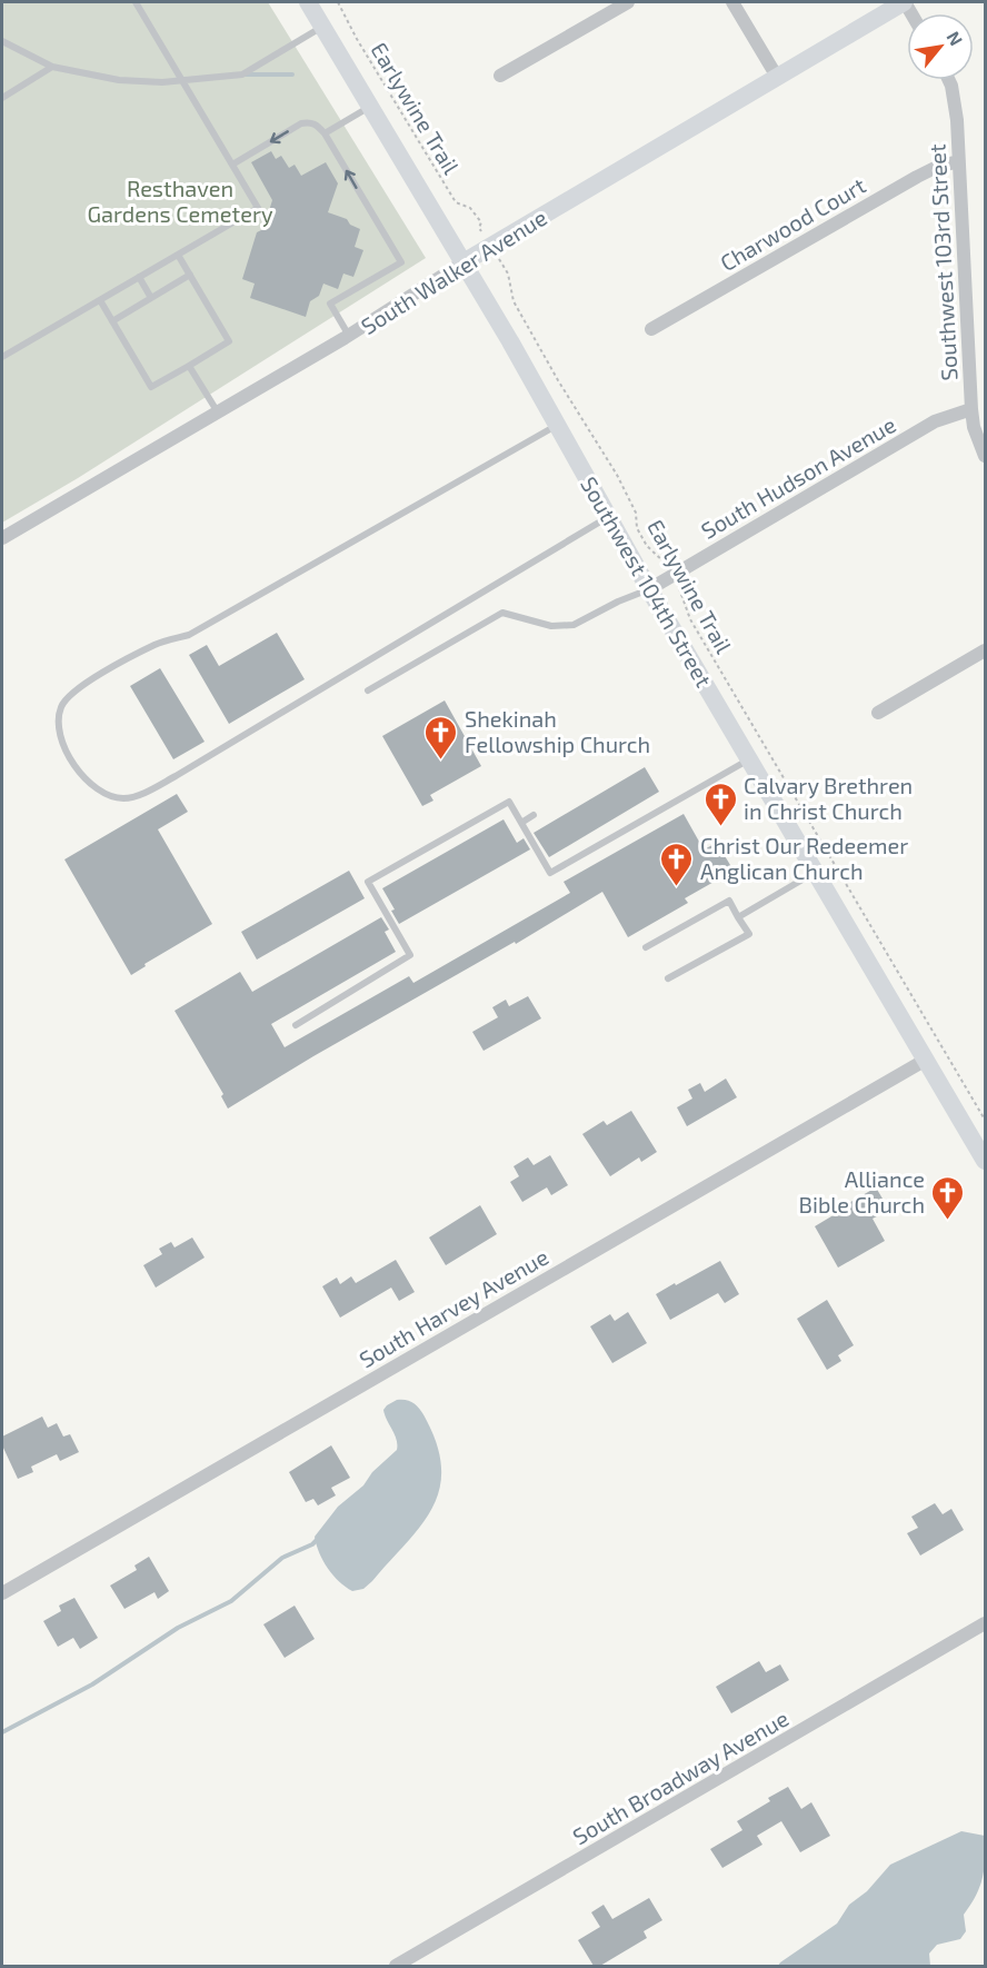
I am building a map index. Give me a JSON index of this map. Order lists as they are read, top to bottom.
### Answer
{
  "streets": {
    "main road": ["South Walker Avenue", "Southwest 104th Street"],
    "street": [
      "Charwood Court",
      "Southwest 103rd Street",
      "South Hudson Avenue",
      "South Harvey Avenue",
      "South Broadway Avenue"
    ],
    "path": ["Earlywine Trail"]
  },
  "crossings": [
    ["Earlywine Trail", "South Walker Avenue"],
    ["Earlywine Trail", "South Hudson Avenue"],
    ["Charwood Court", "Southwest 103rd Street"],
    ["Southwest 103rd Street", "South Hudson Avenue"],
    ["South Walker Avenue", "Southwest 104th Street"],
    ["South Hudson Avenue", "Southwest 104th Street"],
    ["Southwest 104th Street", "South Harvey Avenue"]
  ],
  "parks": ["Resthaven Gardens Cemetery"],
  "places": {
    "church": [
      "Shekinah Fellowship Church",
      "Calvary Brethren in Christ Church",
      "Christ Our Redeemer Anglican Church",
      "Alliance Bible Church"
    ]
  },
  "north": "top right"
}
